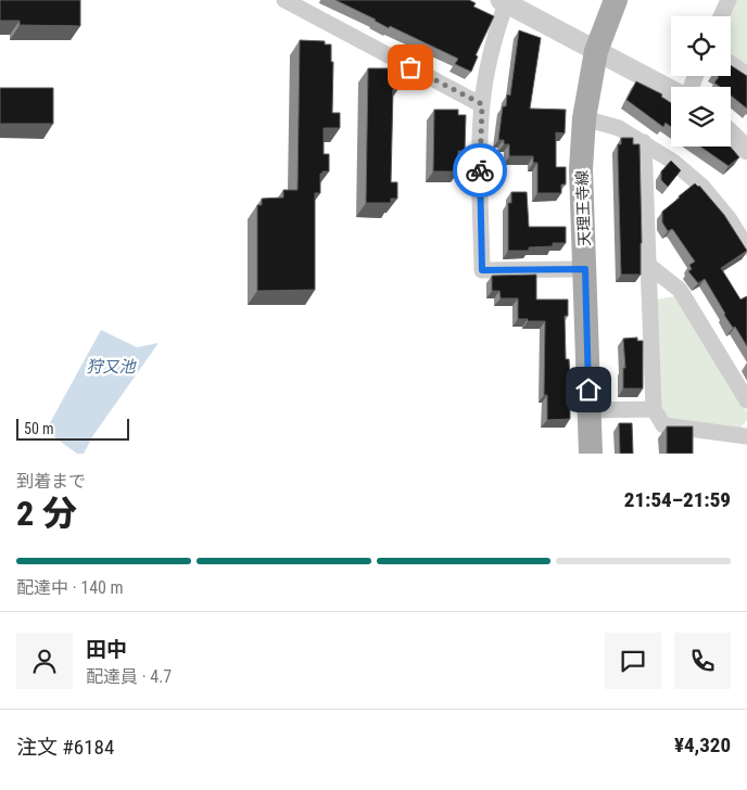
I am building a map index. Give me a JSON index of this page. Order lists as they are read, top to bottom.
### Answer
{
  "streets": {
    "main road": ["天理王寺線"]
  },
  "water": ["狩又池"],
  "scale_bar": "50 m",
  "page": {
    "scale": "50 m",
    "heading": ["2 分", "到着まで", "21:54–21:59"],
    "panel": [
      "田中",
      "配達員 · 4.7",
      "注文 #6184",
      "¥4,320"
    ],
    "bar": "配達中 · 140 m"
  }
}
